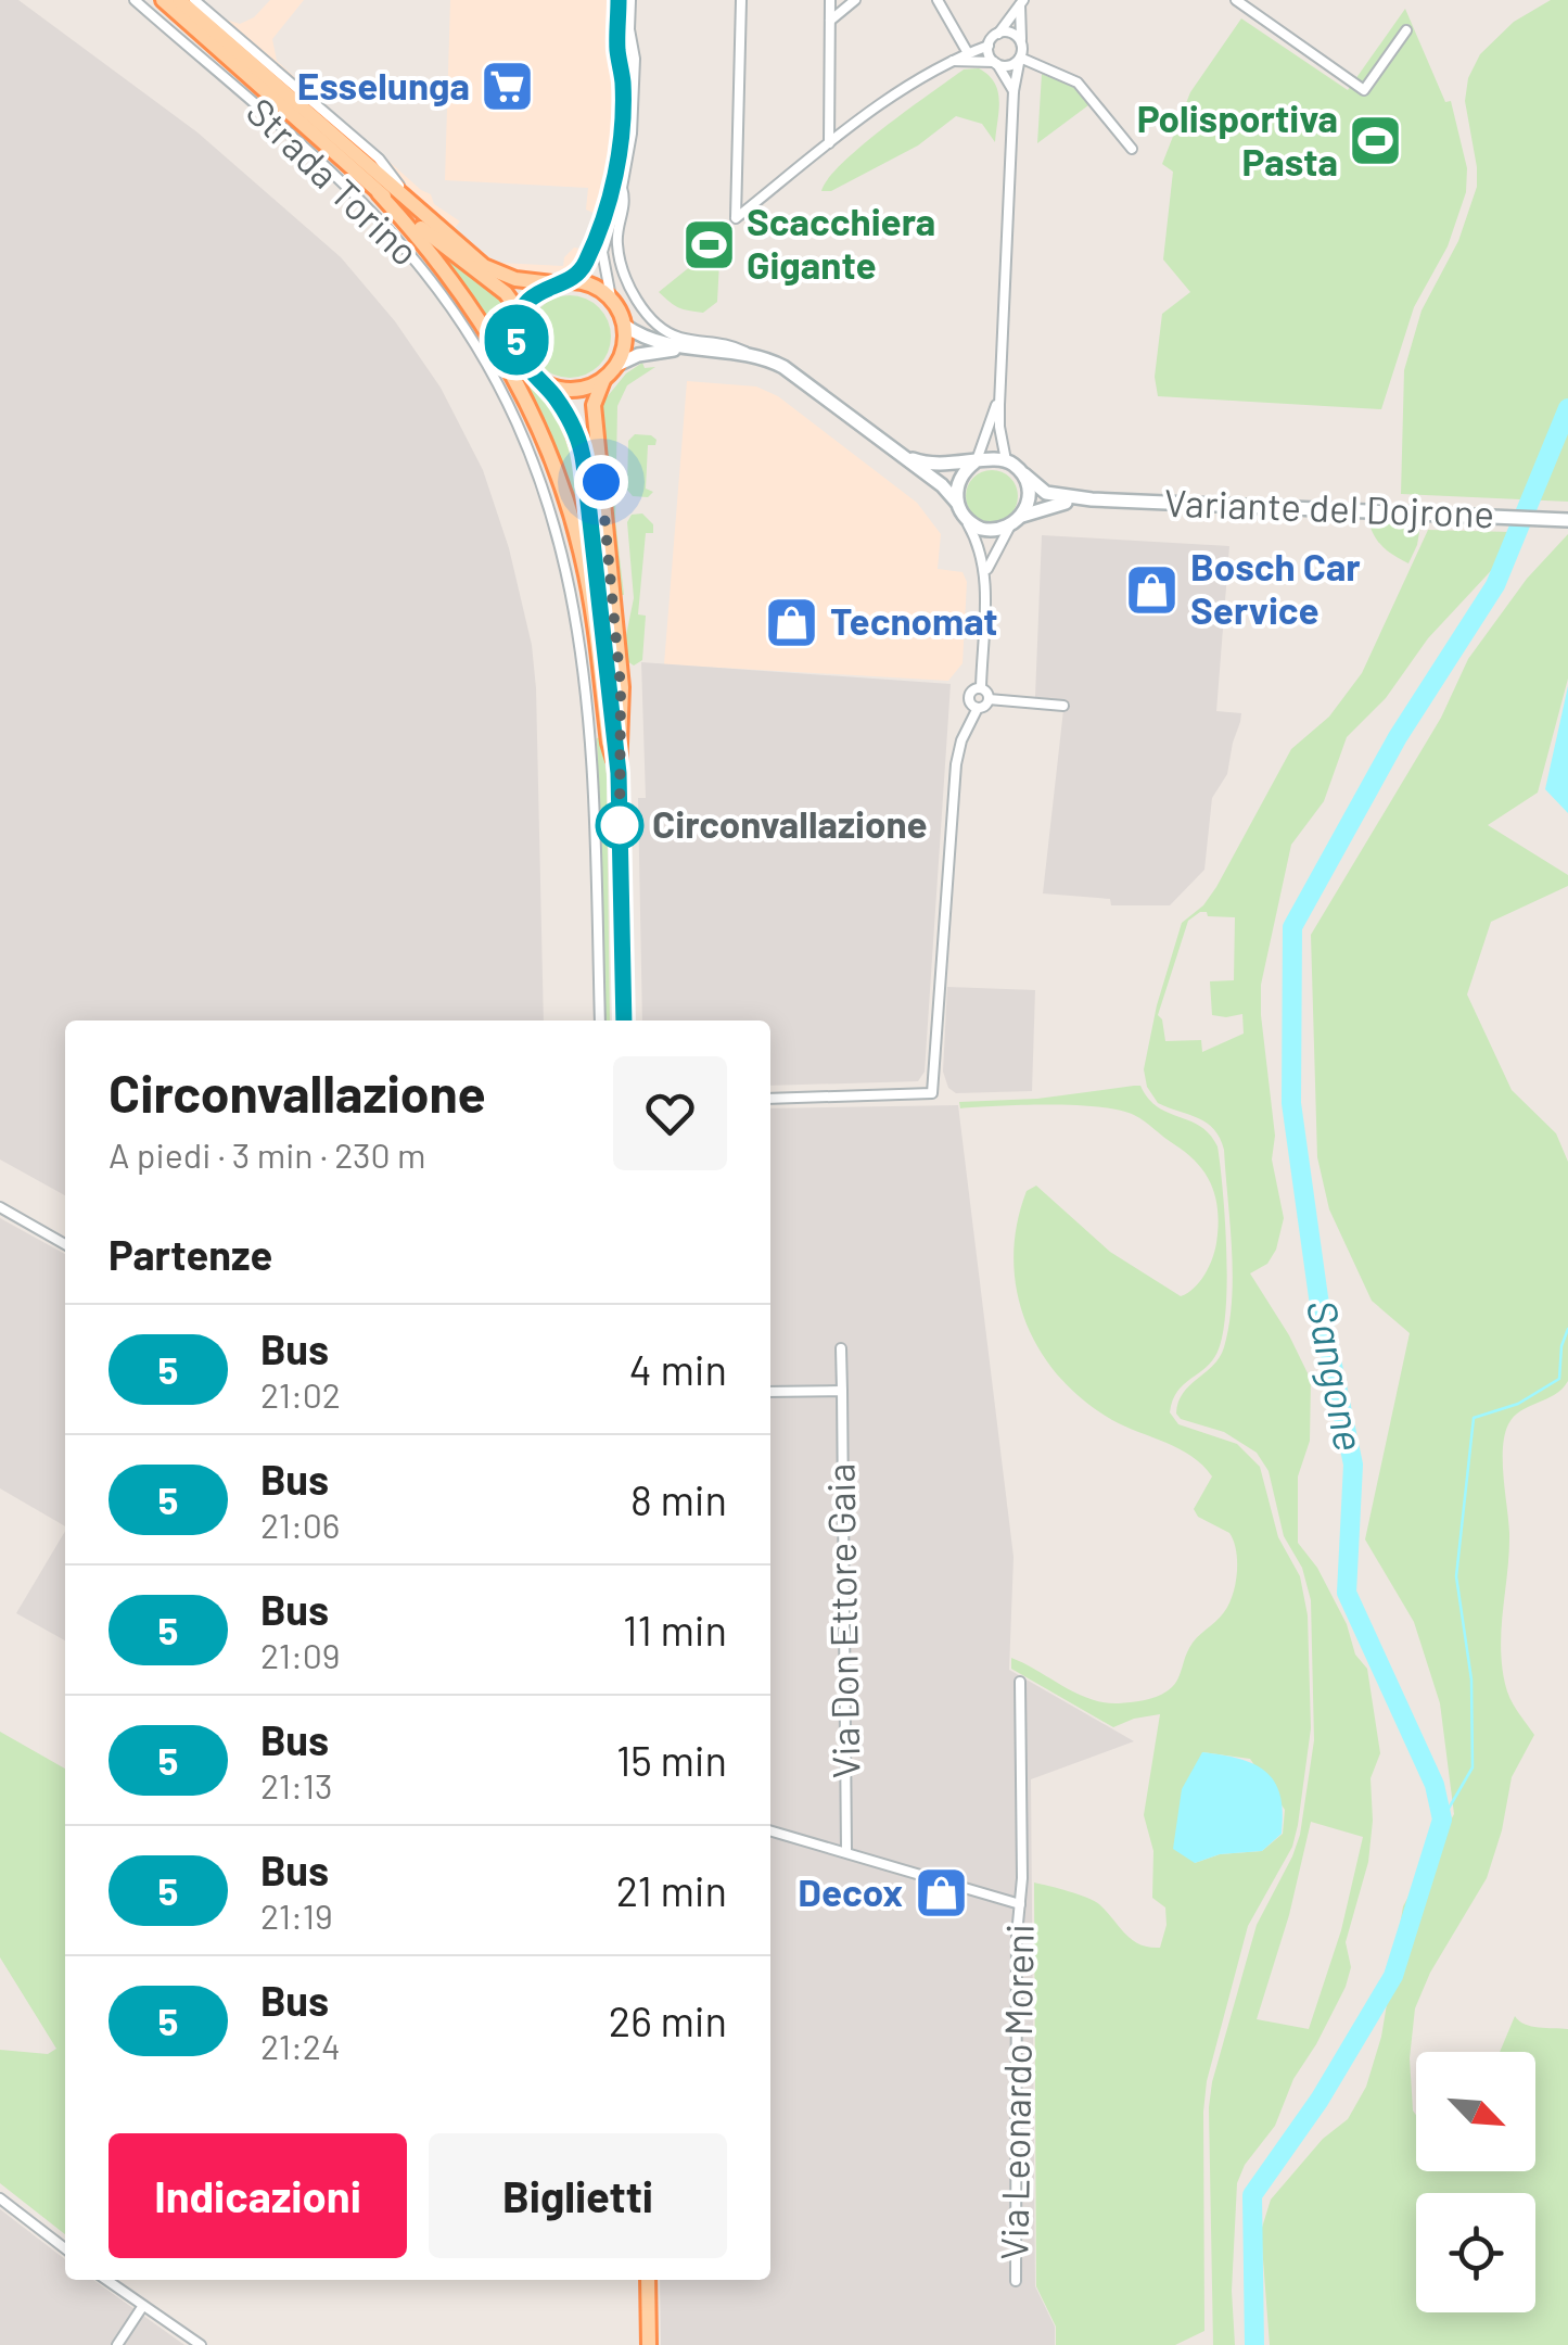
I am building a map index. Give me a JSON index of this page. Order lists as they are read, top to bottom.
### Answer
{
  "streets": {
    "street": [
      "Strada Torino",
      "Variante del Dojrone",
      "Via Don Ettore Gaia",
      "Via Leonardo Moreni"
    ]
  },
  "crossings": [
    ["Via Don Ettore Gaia", "Via Leonardo Moreni"]
  ],
  "water": ["Sangone"],
  "places": {
    "supermarket": ["Esselunga"],
    "sports": ["Polisportiva Pasta", "Scacchiera Gigante"],
    "shop": ["Bosch Car Service", "Tecnomat", "Decox"],
    "other": ["Circonvallazione"]
  },
  "lines": ["bus line 5"],
  "north": "bottom right",
  "page": {
    "on_map": "5",
    "heading": [
      ["Circonvallazione", "A piedi · 3 min · 230 m"],
      "Partenze"
    ],
    "list": [
      {
        "mark": "5",
        "name": "Bus",
        "note": "21:02",
        "value": "4 min"
      },
      {
        "mark": "5",
        "name": "Bus",
        "note": "21:06",
        "value": "8 min"
      },
      {
        "mark": "5",
        "name": "Bus",
        "note": "21:09",
        "value": "11 min"
      },
      {
        "mark": "5",
        "name": "Bus",
        "note": "21:13",
        "value": "15 min"
      },
      {
        "mark": "5",
        "name": "Bus",
        "note": "21:19",
        "value": "21 min"
      },
      {
        "mark": "5",
        "name": "Bus",
        "note": "21:24",
        "value": "26 min"
      }
    ],
    "buttons": ["Indicazioni", "Biglietti"]
  }
}
